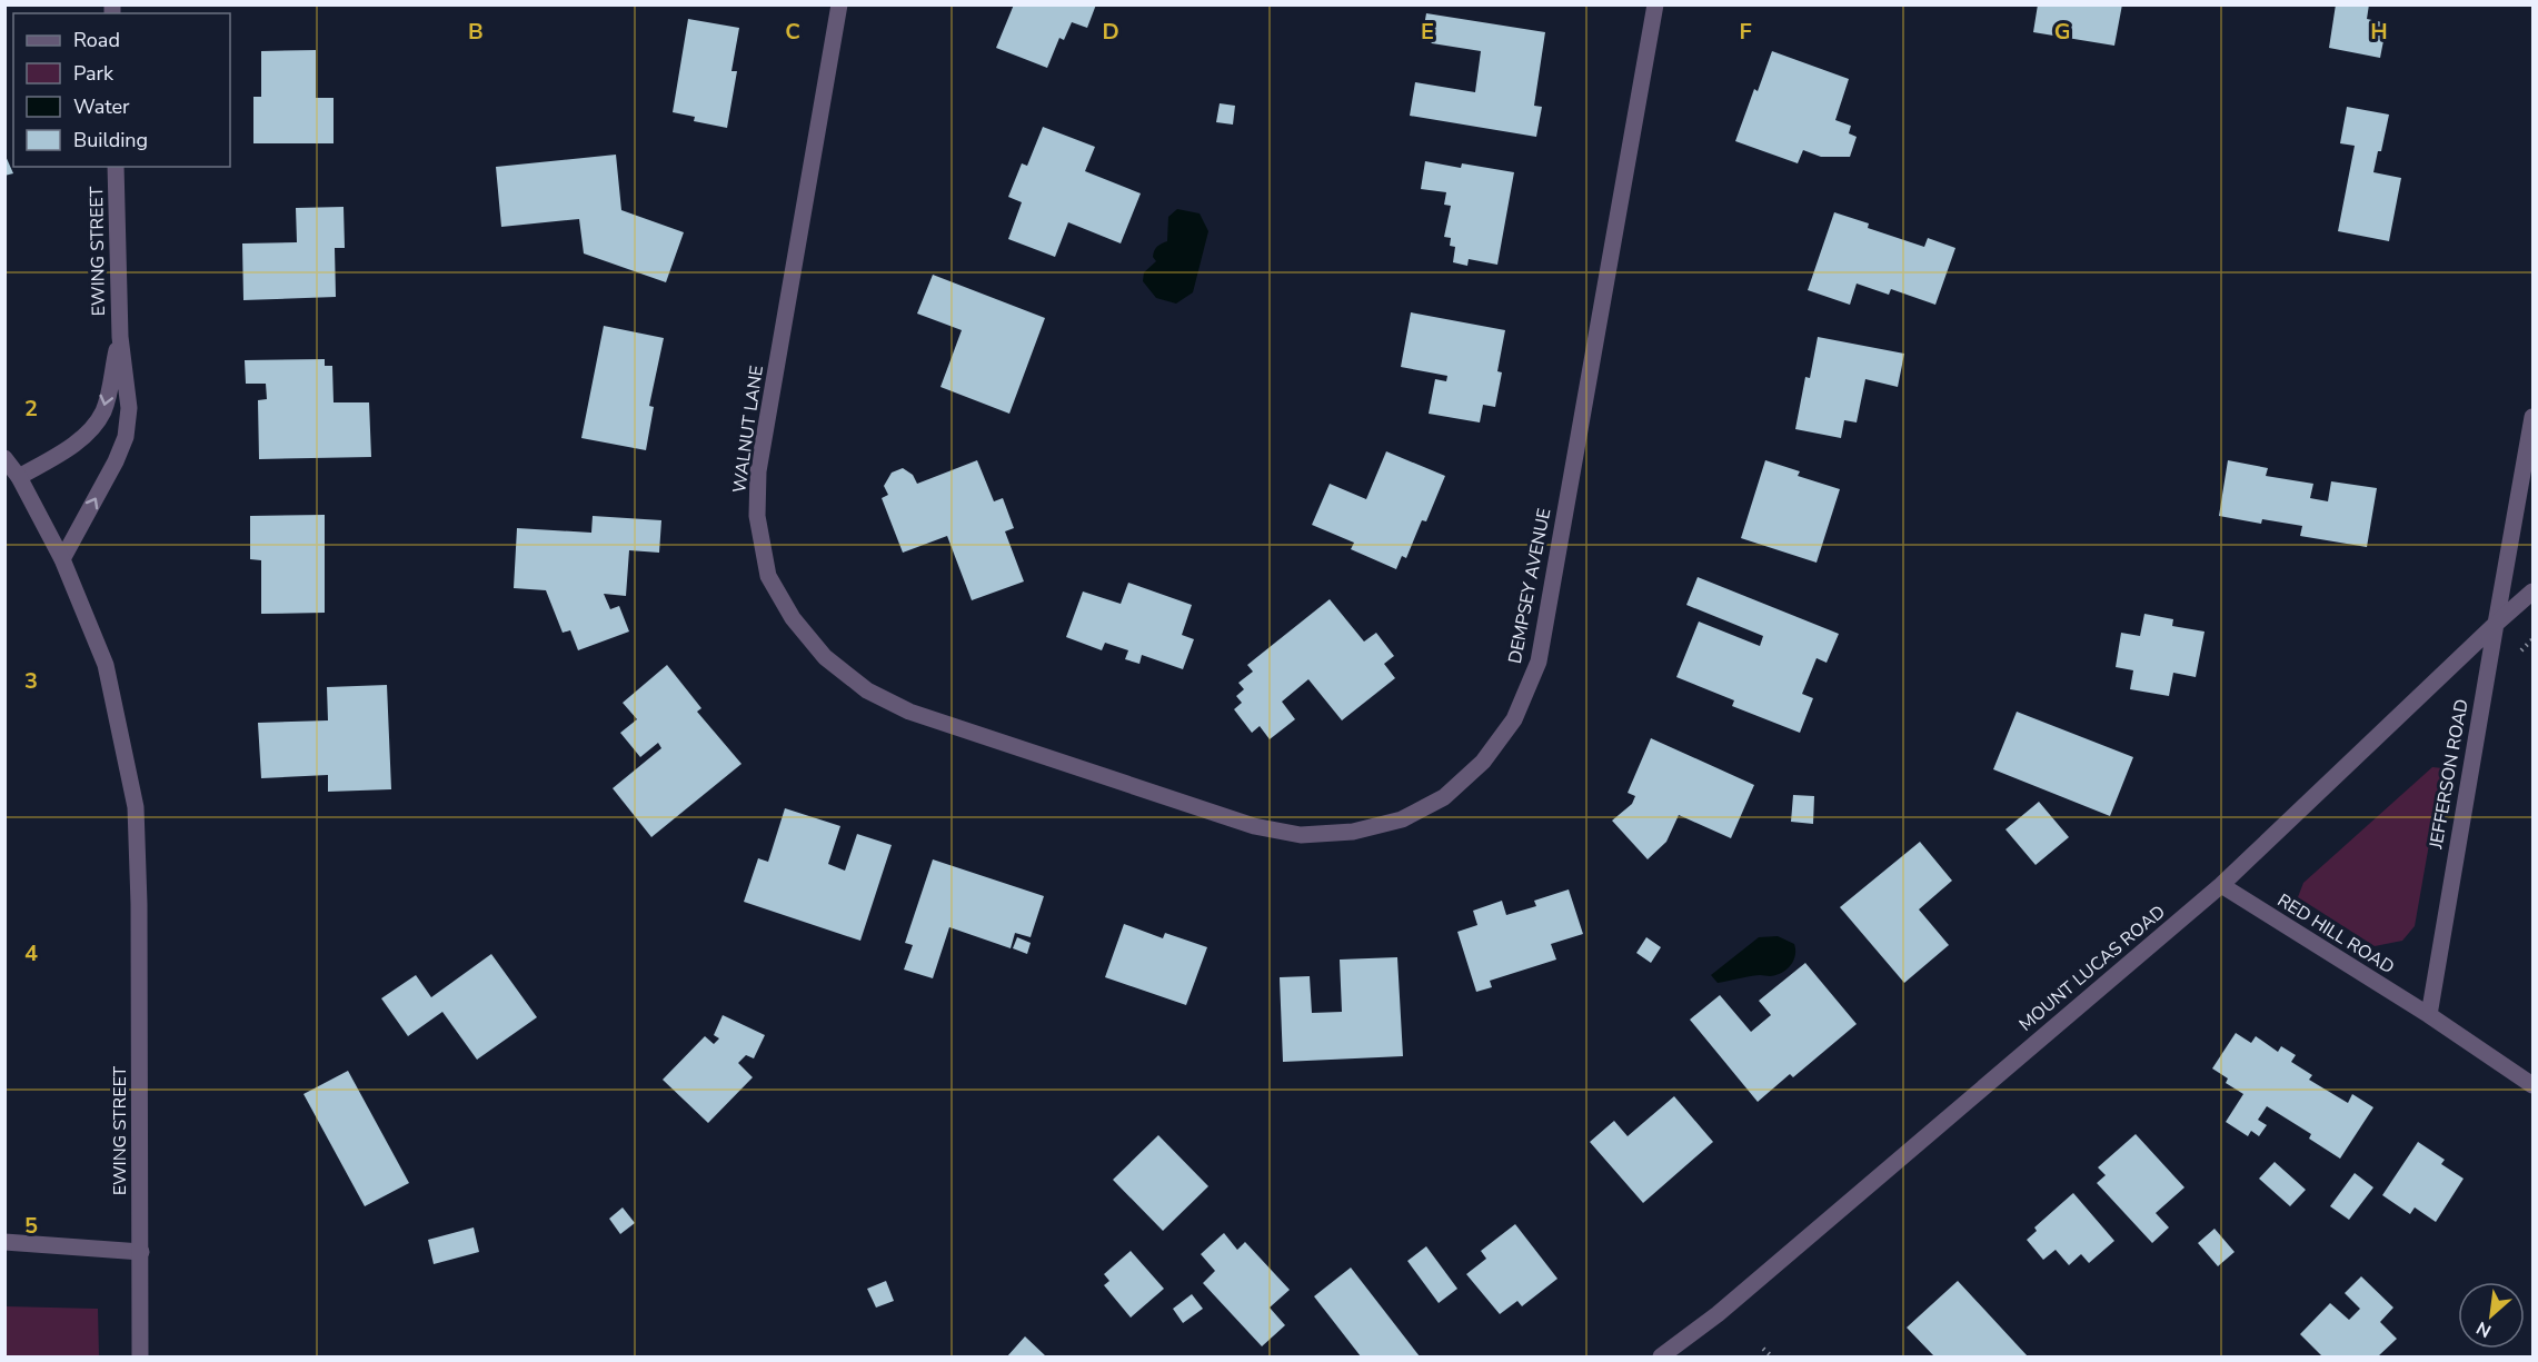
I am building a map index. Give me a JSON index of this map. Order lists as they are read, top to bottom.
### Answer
{
  "streets": {
    "street": [
      "EWING STREET",
      "WALNUT LANE",
      "DEMPSEY AVENUE",
      "JEFFERSON ROAD",
      "RED HILL ROAD",
      "MOUNT LUCAS ROAD"
    ]
  },
  "crossings": [
    ["WALNUT LANE", "DEMPSEY AVENUE"],
    ["JEFFERSON ROAD", "RED HILL ROAD"],
    ["JEFFERSON ROAD", "MOUNT LUCAS ROAD"],
    ["RED HILL ROAD", "MOUNT LUCAS ROAD"]
  ],
  "legend": [
    "Road",
    "Park",
    "Water",
    "Building"
  ],
  "north": "bottom left",
  "grid": {
    "columns": [
      "B",
      "C",
      "D",
      "E",
      "F",
      "G",
      "H"
    ],
    "rows": [
      "2",
      "3",
      "4",
      "5"
    ]
  }
}
